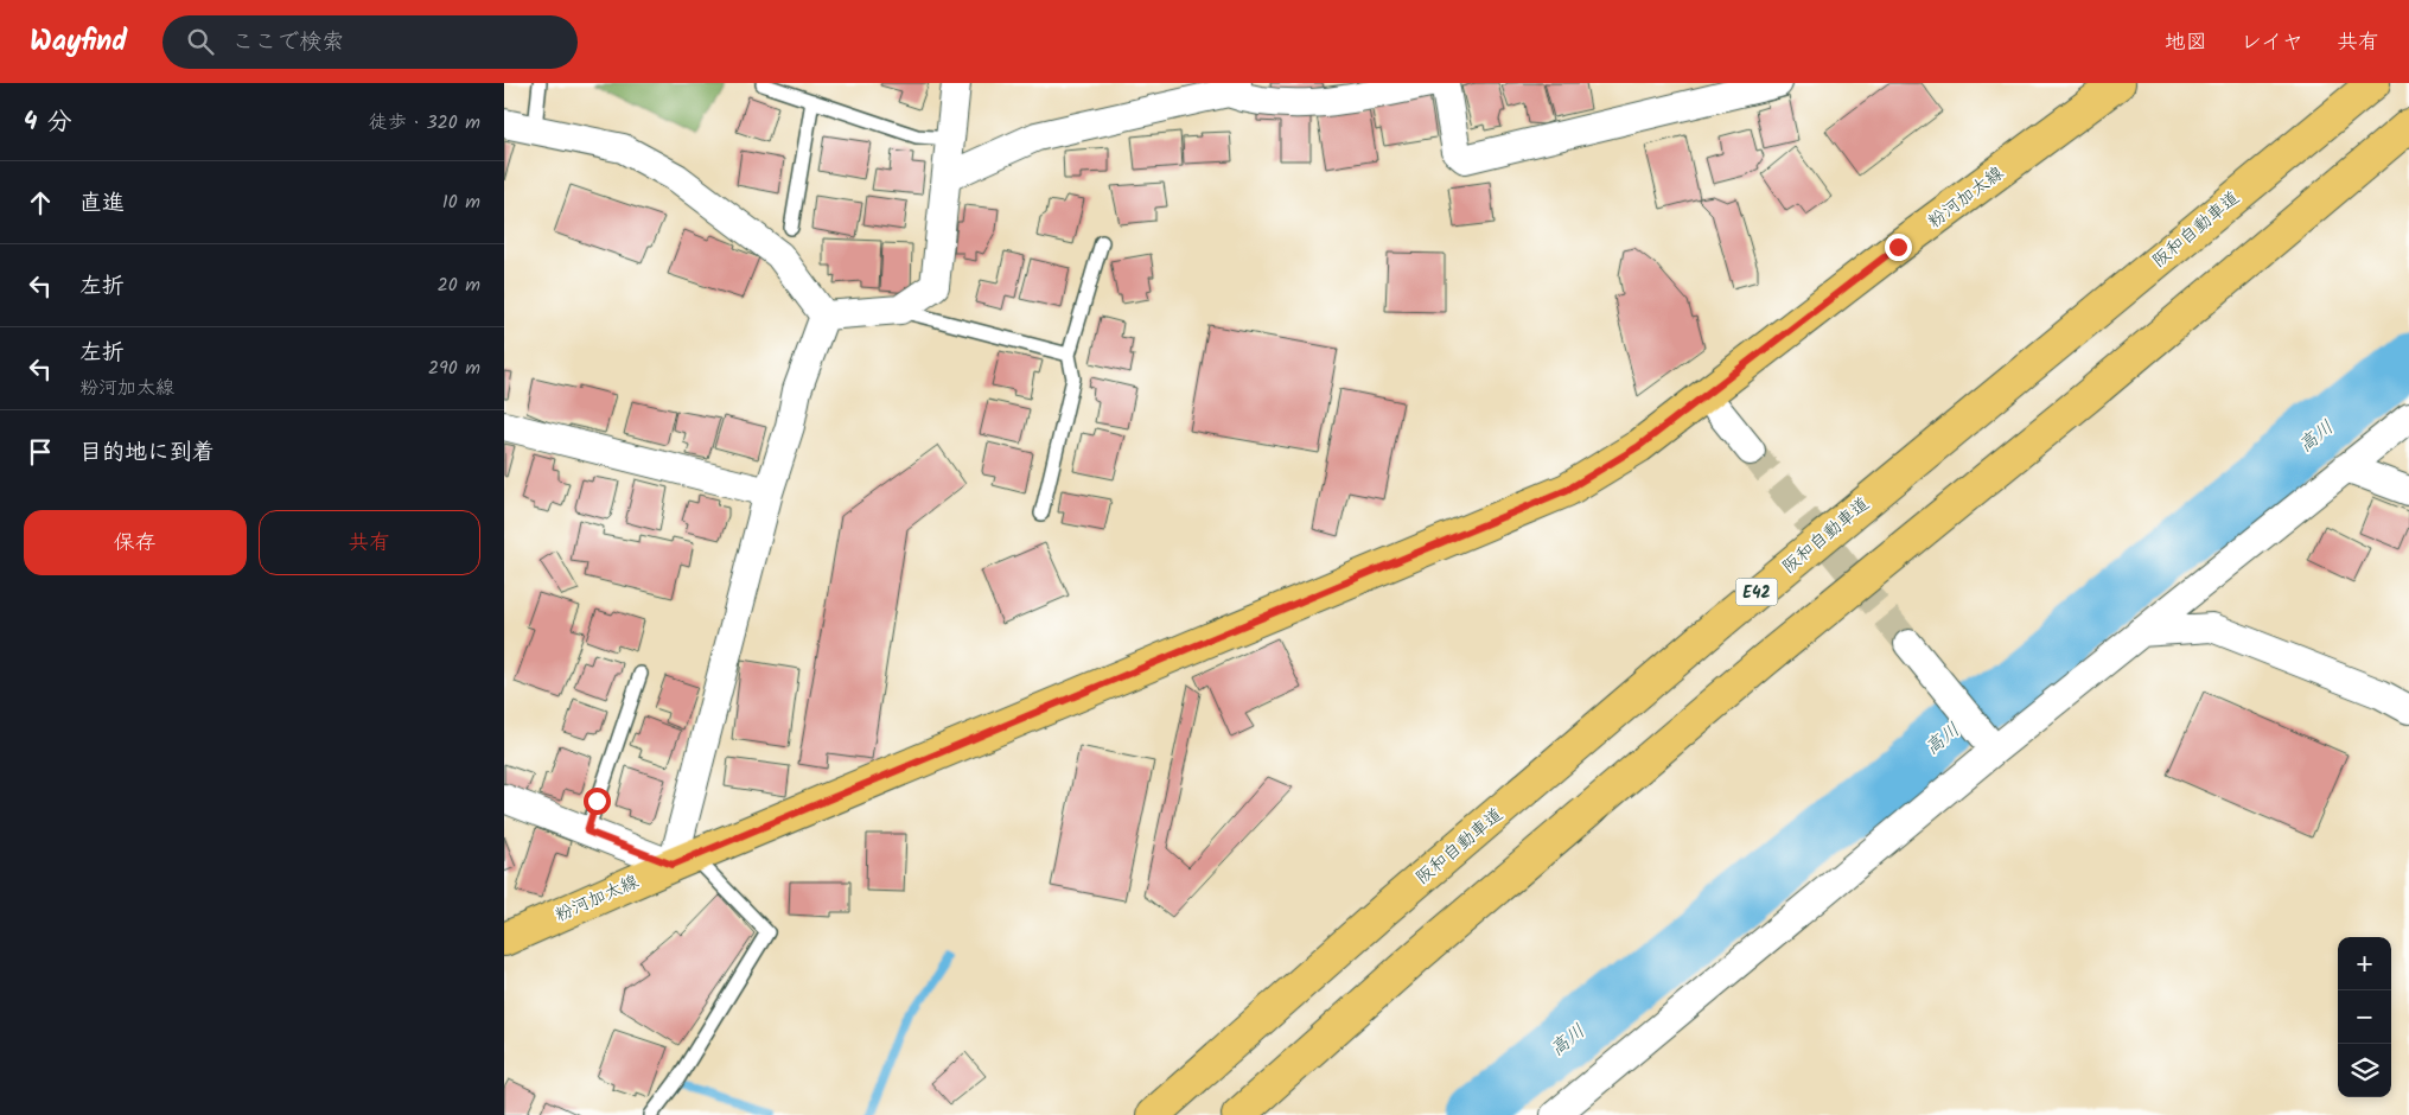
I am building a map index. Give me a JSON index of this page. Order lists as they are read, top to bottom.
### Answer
{
  "streets": {
    "main road": ["粉河加太線", "阪和自動車道", "E42"]
  },
  "water": ["高川"],
  "page": {
    "header": "Wayfind",
    "search": "ここで検索",
    "nav": ["地図", "レイヤ", "共有"],
    "heading": ["4 分", "徒歩 · 320 m"],
    "list": [
      ["直進", "10 m"],
      ["左折", "20 m"],
      ["左折", "粉河加太線", "290 m"],
      "目的地に到着"
    ],
    "buttons": ["保存", "共有"],
    "map_buttons": ["+", "−"]
  }
}
